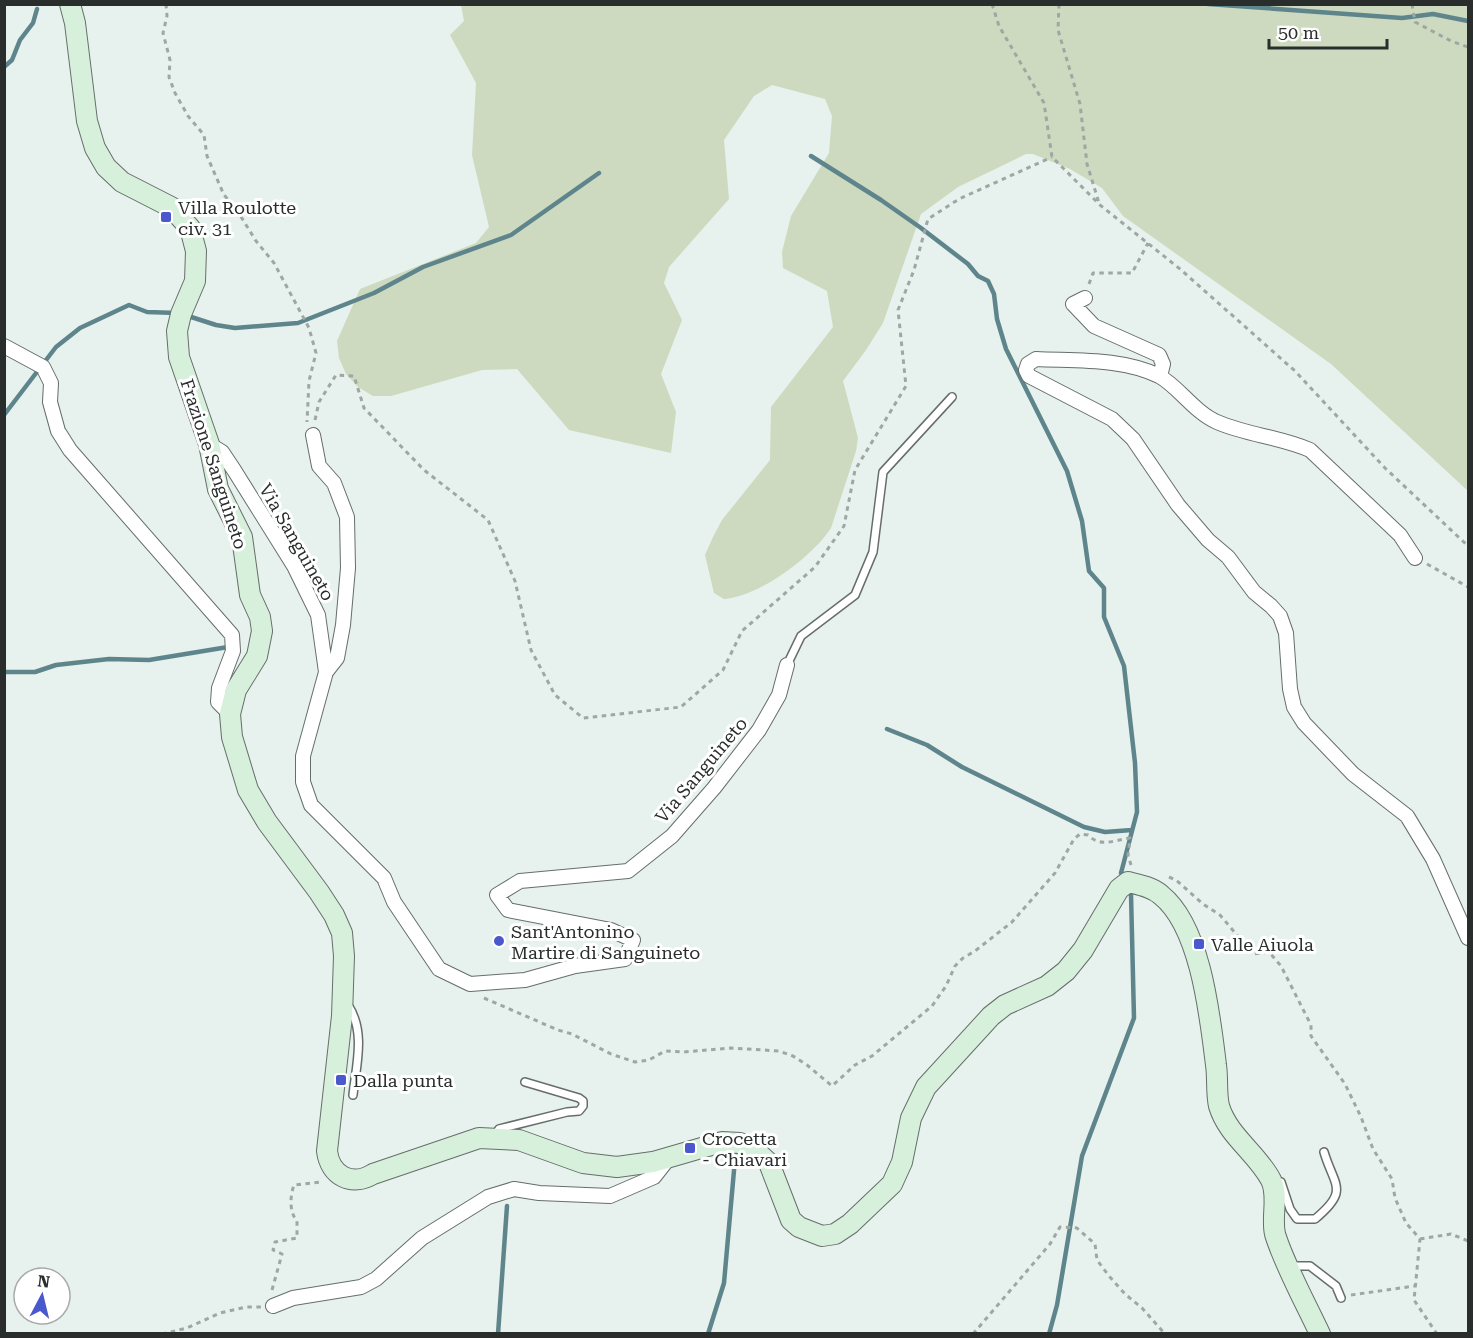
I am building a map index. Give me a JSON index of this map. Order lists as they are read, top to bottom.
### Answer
{
  "streets": {
    "street": ["Frazione Sanguineto", "Via Sanguineto"]
  },
  "crossings": [
    ["Frazione Sanguineto", "Via Sanguineto"]
  ],
  "places": {
    "transit": [
      "Villa Roulotte civ. 31",
      "Valle Aiuola",
      "Dalla punta",
      "Crocetta - Chiavari"
    ],
    "other": ["Sant'Antonino Martire di Sanguineto"]
  },
  "scale_bar": "50 m",
  "north": "top"
}
